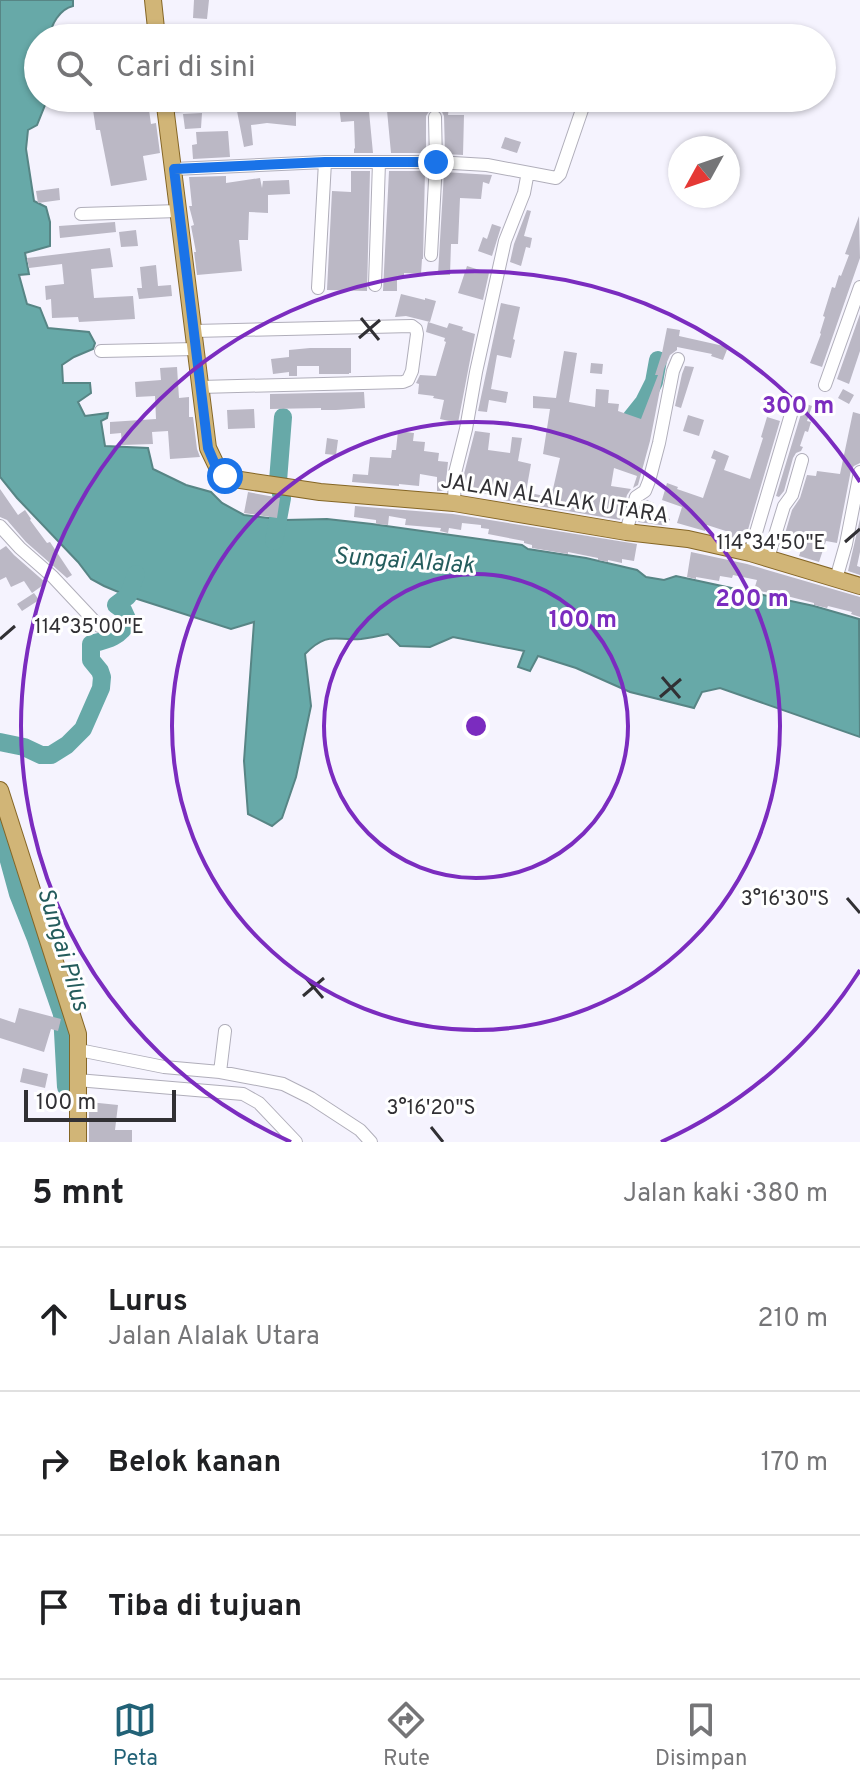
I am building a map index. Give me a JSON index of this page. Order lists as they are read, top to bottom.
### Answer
{
  "streets": {
    "main road": ["JALAN ALALAK UTARA"]
  },
  "water": ["Sungai Alalak", "Sungai Pilus"],
  "scale_bar": "100 m",
  "north": "bottom left",
  "page": {
    "search": "Cari di sini",
    "scale": "100 m",
    "heading": ["5 mnt", "Jalan kaki · 380 m"],
    "list": [
      ["Lurus", "Jalan Alalak Utara", "210 m"],
      ["Belok kanan", "170 m"],
      "Tiba di tujuan"
    ],
    "nav": ["Peta", "Rute", "Disimpan"]
  },
  "coordinates": [
    "114°34'50\"E",
    "114°35'00\"E",
    "3°16'30\"S",
    "3°16'20\"S"
  ],
  "rings": ["300 m", "200 m", "100 m"]
}
